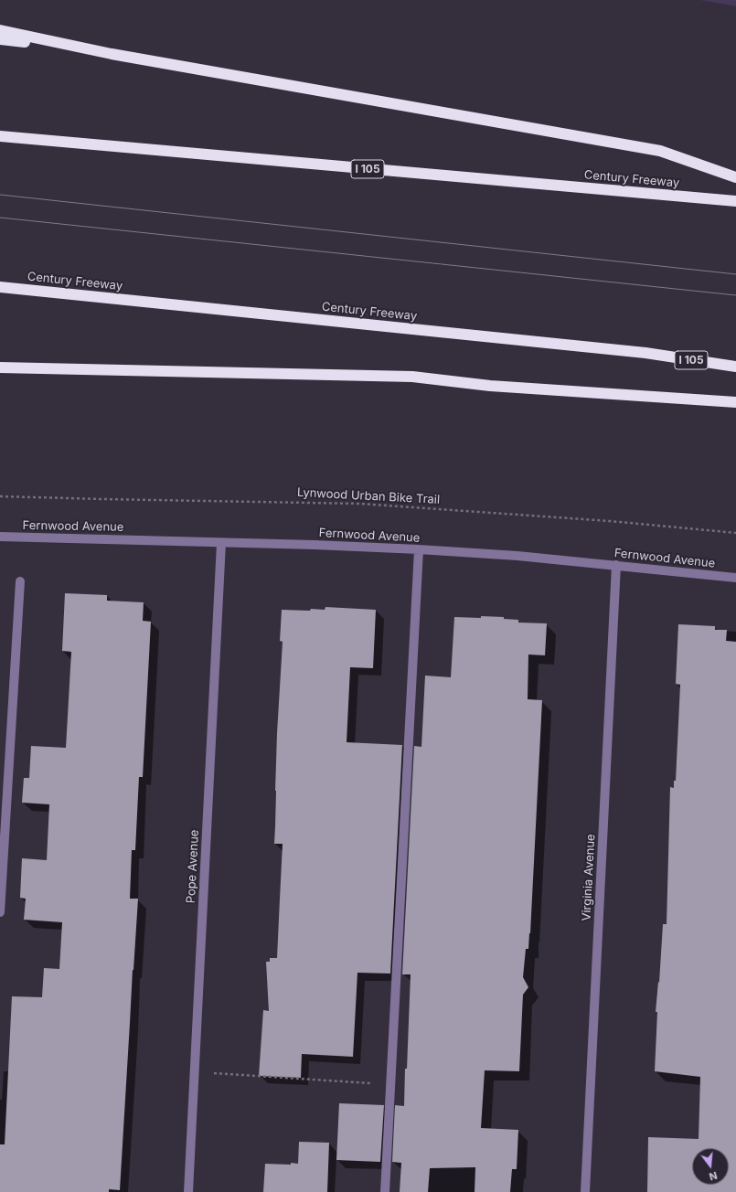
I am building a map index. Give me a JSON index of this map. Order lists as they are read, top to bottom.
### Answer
{
  "streets": {
    "highway": ["I 105", "Century Freeway"],
    "street": ["Fernwood Avenue", "Pope Avenue", "Virginia Avenue"],
    "path": ["Lynwood Urban Bike Trail"]
  },
  "crossings": [
    ["Fernwood Avenue", "Pope Avenue"],
    ["Fernwood Avenue", "Virginia Avenue"]
  ],
  "north": "bottom"
}
